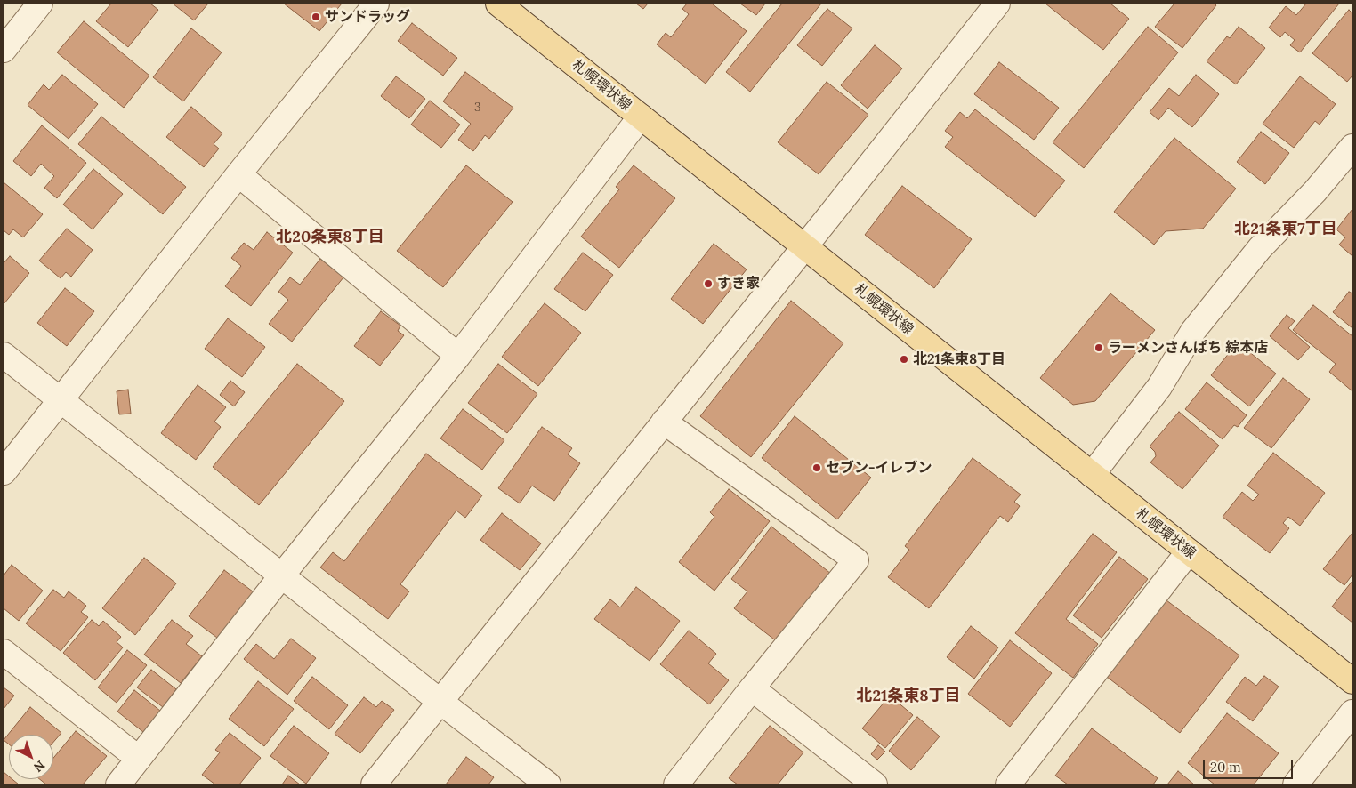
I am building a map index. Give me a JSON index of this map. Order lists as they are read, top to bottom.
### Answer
{
  "streets": {
    "main road": ["札幌環状線"]
  },
  "districts": ["北21条東7丁目", "北20条東8丁目", "北21条東8丁目"],
  "places": [
    "サンドラッグ",
    "すき家",
    "ラーメンさんぱち 綜本店",
    "北21条東8丁目",
    "セブン-イレブン"
  ],
  "house_numbers": ["3"],
  "scale_bar": "20 m",
  "north": "bottom right"
}
